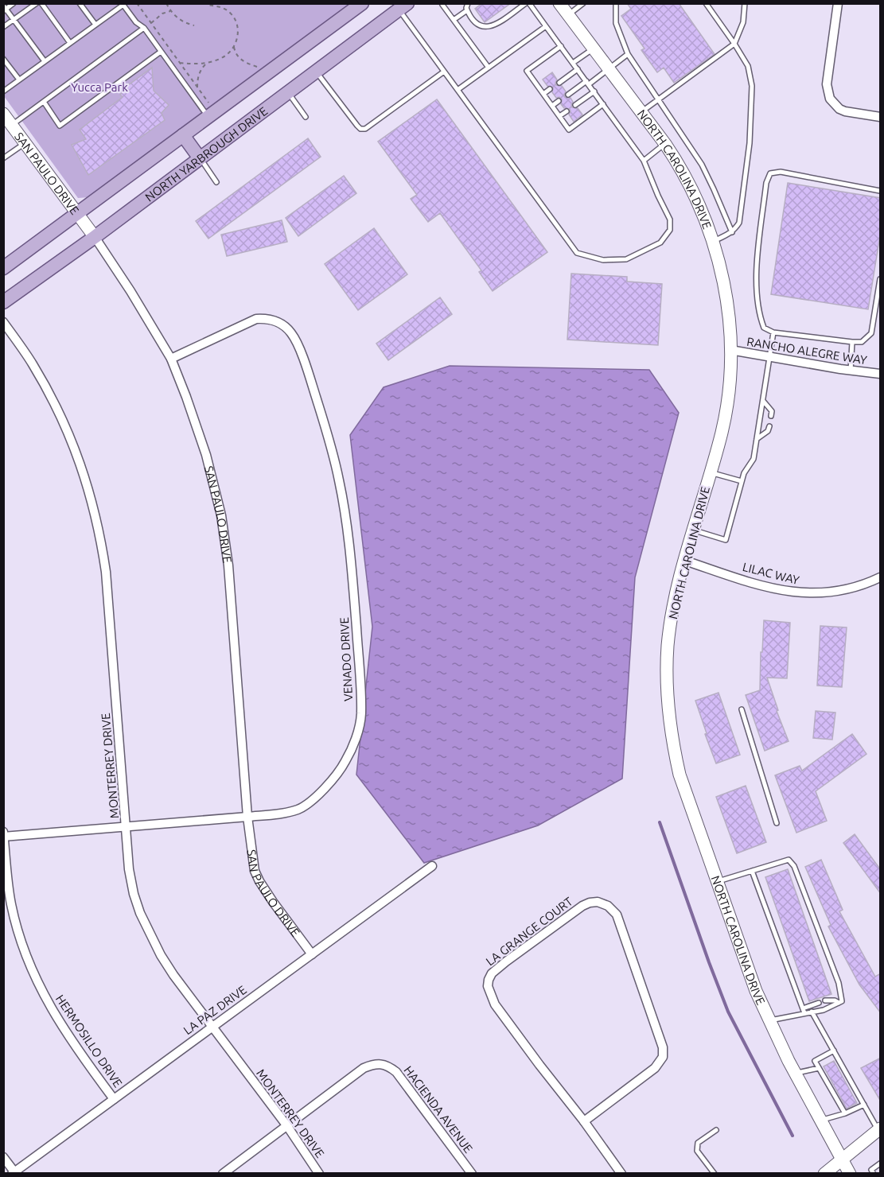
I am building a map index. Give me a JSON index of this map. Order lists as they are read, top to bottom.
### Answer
{
  "streets": {
    "main road": ["NORTH YARBROUGH DRIVE", "NORTH CAROLINA DRIVE", "SAN PAULO DRIVE"],
    "street": [
      "RANCHO ALEGRE WAY",
      "LILAC WAY",
      "VENADO DRIVE",
      "MONTERREY DRIVE",
      "LA GRANGE COURT",
      "LA PAZ DRIVE",
      "HERMOSILLO DRIVE",
      "HACIENDA AVENUE"
    ]
  },
  "crossings": [
    ["NORTH YARBROUGH DRIVE", "SAN PAULO DRIVE"],
    ["NORTH CAROLINA DRIVE", "RANCHO ALEGRE WAY"],
    ["NORTH CAROLINA DRIVE", "LILAC WAY"],
    ["SAN PAULO DRIVE", "VENADO DRIVE"],
    ["SAN PAULO DRIVE", "LA PAZ DRIVE"],
    ["VENADO DRIVE", "MONTERREY DRIVE"],
    ["VENADO DRIVE", "HERMOSILLO DRIVE"],
    ["MONTERREY DRIVE", "LA PAZ DRIVE"],
    ["MONTERREY DRIVE", "HACIENDA AVENUE"],
    ["LA PAZ DRIVE", "HERMOSILLO DRIVE"]
  ],
  "parks": ["Yucca Park"]
}
